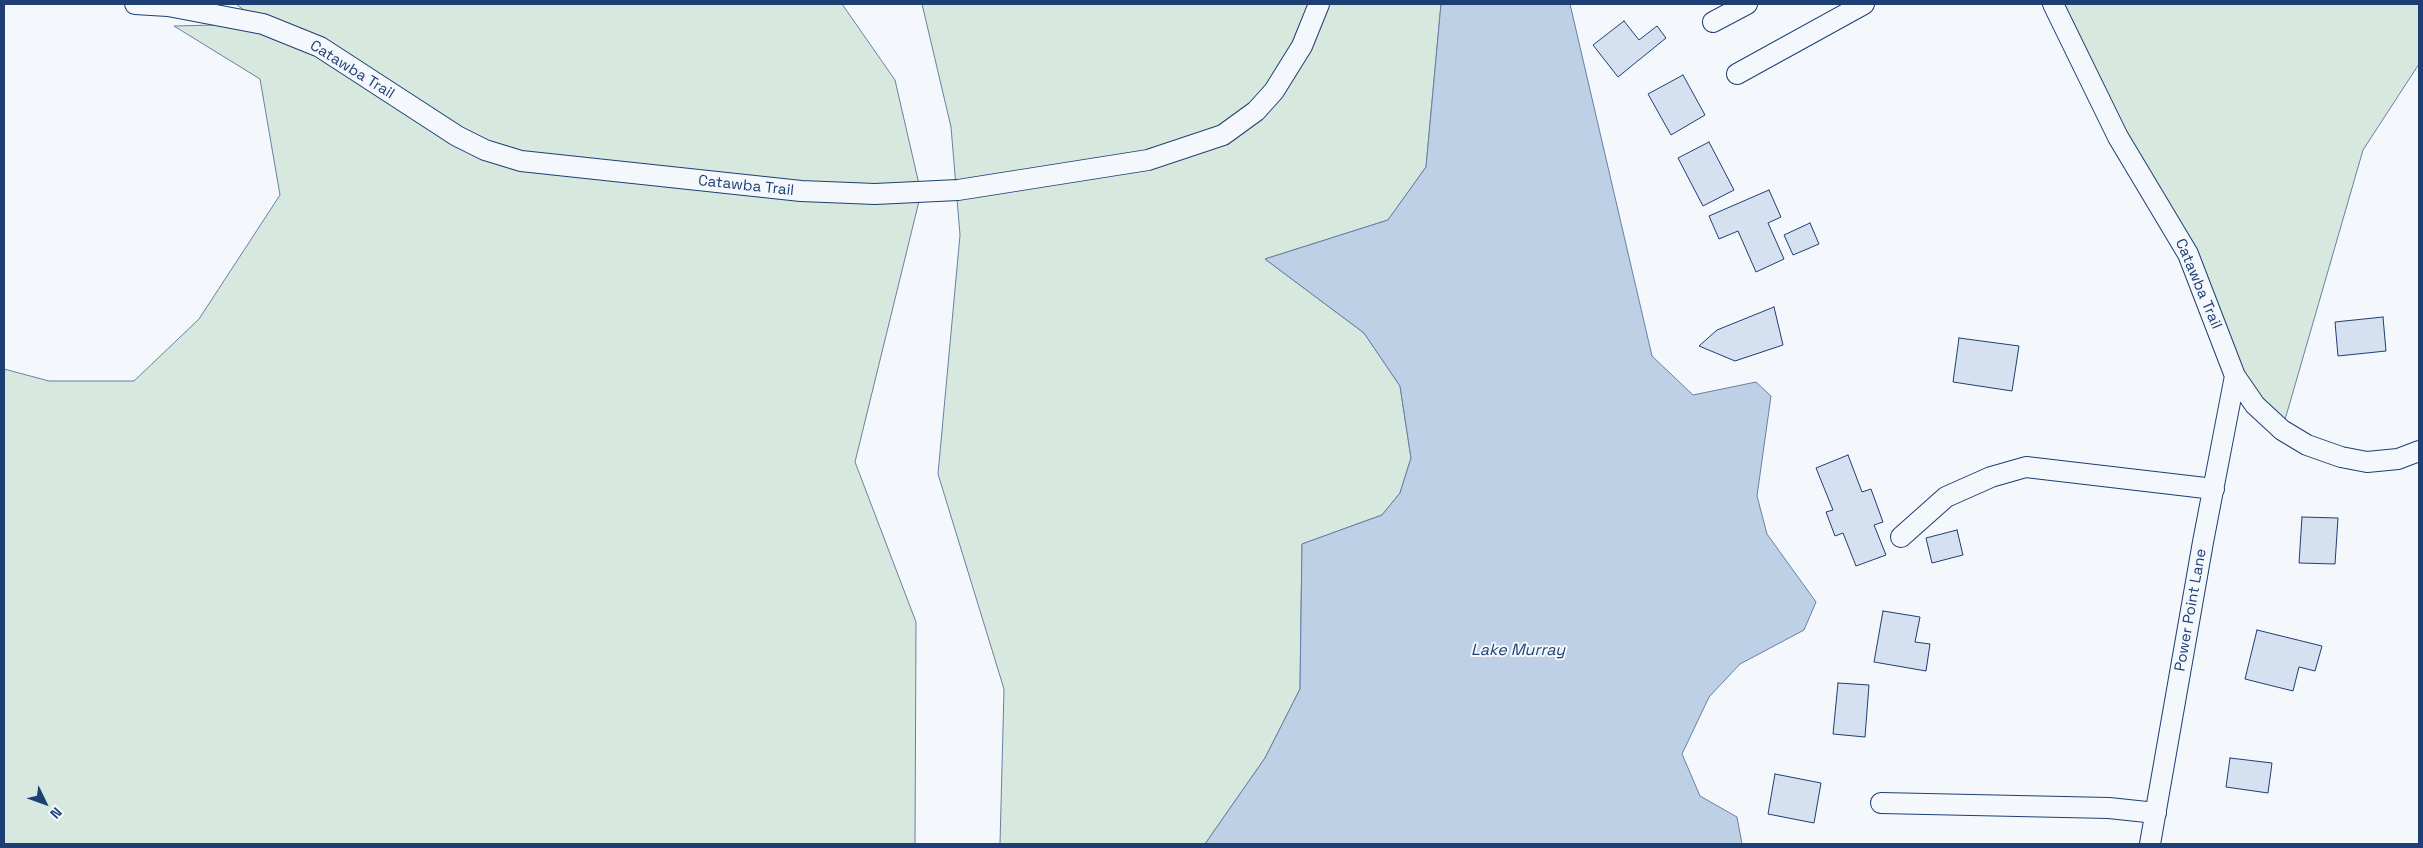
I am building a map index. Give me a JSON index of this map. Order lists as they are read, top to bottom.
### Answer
{
  "streets": {
    "street": ["Catawba Trail", "Power Point Lane"]
  },
  "crossings": [
    ["Catawba Trail", "Power Point Lane"]
  ],
  "water": ["Lake Murray"],
  "north": "bottom right"
}
